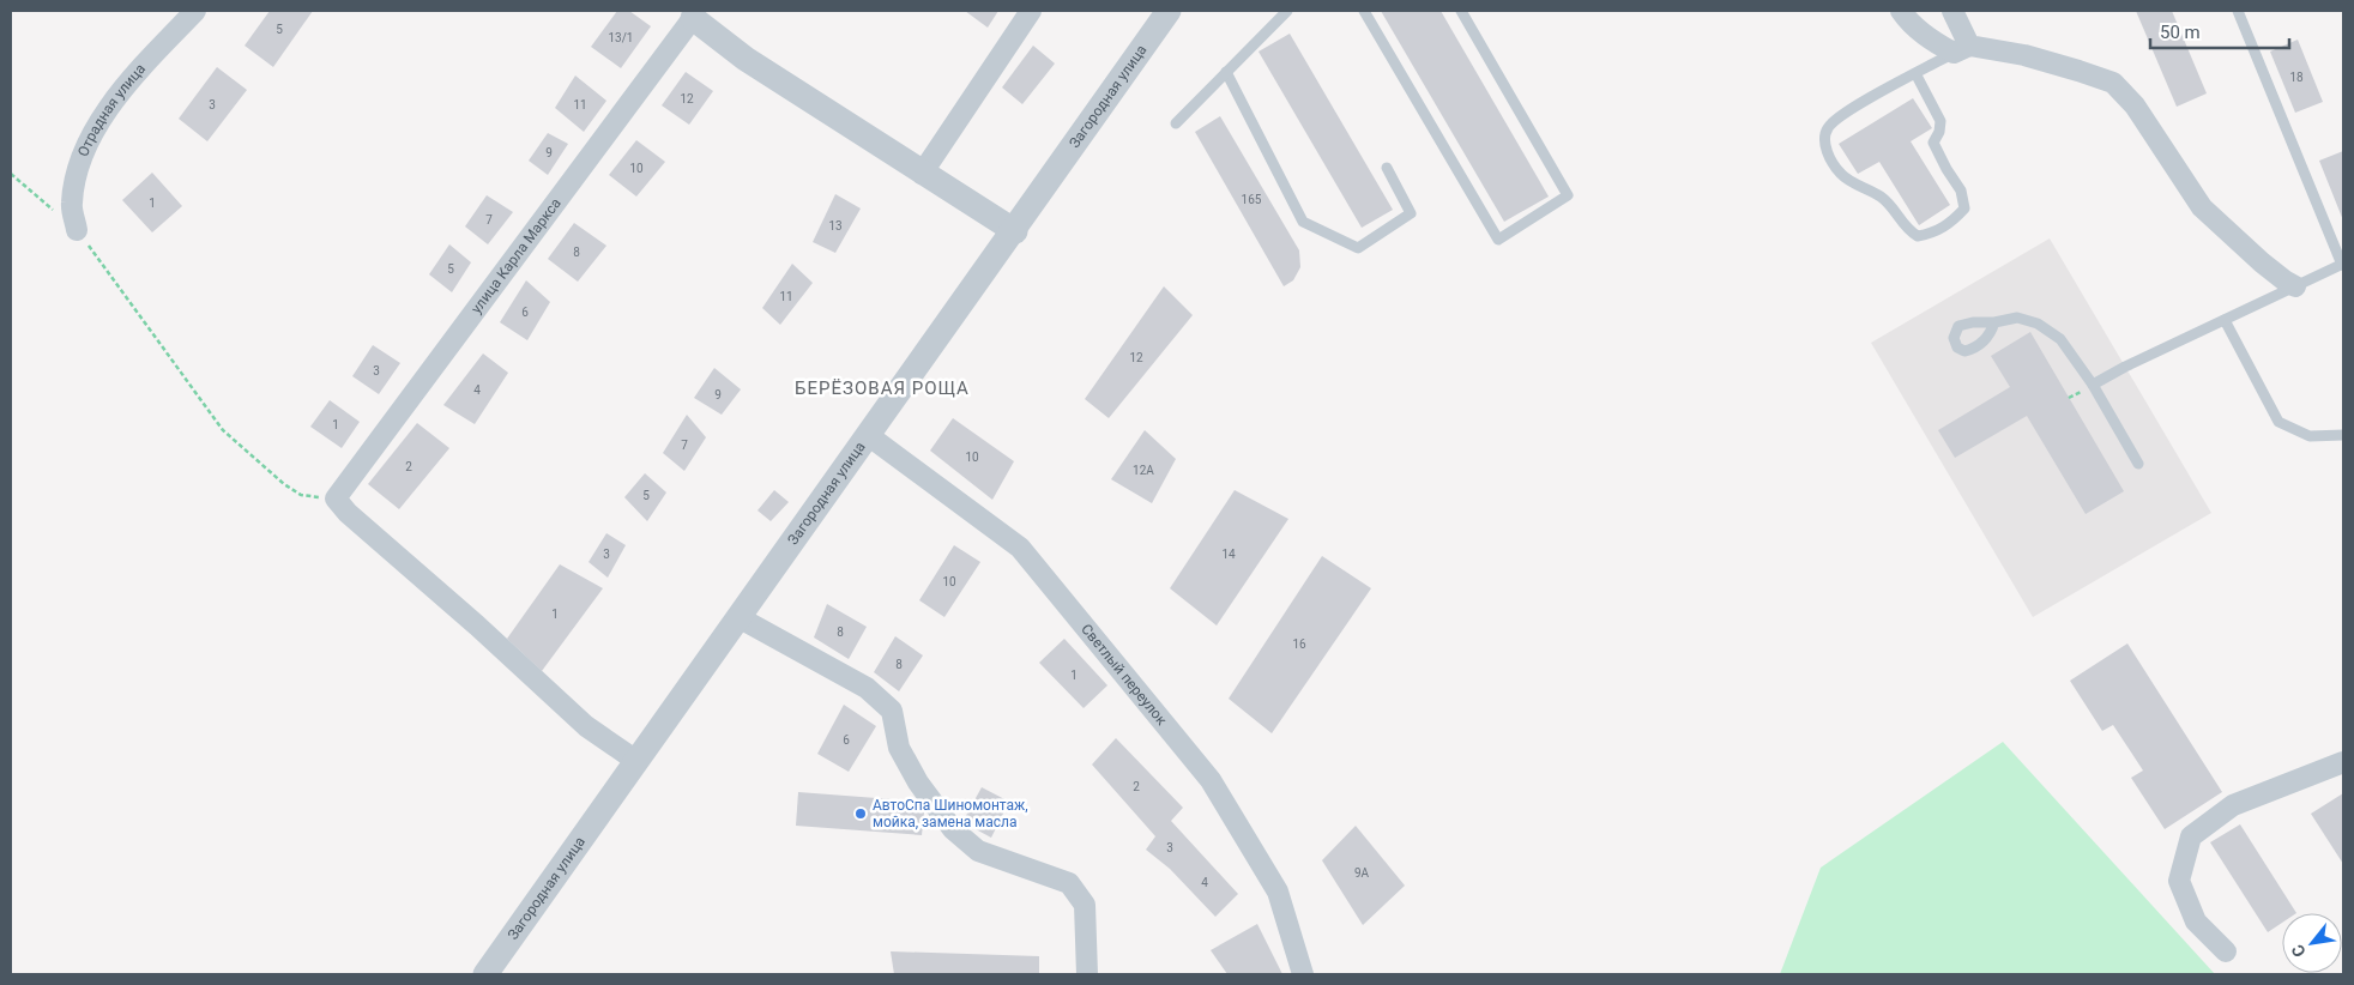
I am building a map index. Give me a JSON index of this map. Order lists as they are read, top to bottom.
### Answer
{
  "streets": {
    "street": [
      "Загородная улица",
      "Отрадная улица",
      "улица Карла Маркса",
      "Светлый переулок"
    ]
  },
  "crossings": [
    ["Загородная улица", "Светлый переулок"]
  ],
  "districts": ["БЕРЁЗОВАЯ РОЩА"],
  "places": ["АвтоСпа Шиномонтаж, мойка, замена масла"],
  "house_numbers": [
    "5",
    "13/1",
    "18",
    "12",
    "3",
    "11",
    "9",
    "10",
    "165",
    "1",
    "7",
    "13",
    "8",
    "5",
    "11",
    "6",
    "12",
    "3",
    "4",
    "9",
    "1",
    "7",
    "10",
    "2",
    "12А",
    "5",
    "3",
    "14",
    "10",
    "1",
    "8",
    "16",
    "8",
    "1",
    "6",
    "2",
    "3",
    "9А",
    "4"
  ],
  "scale_bar": "50 m",
  "north": "bottom left"
}
